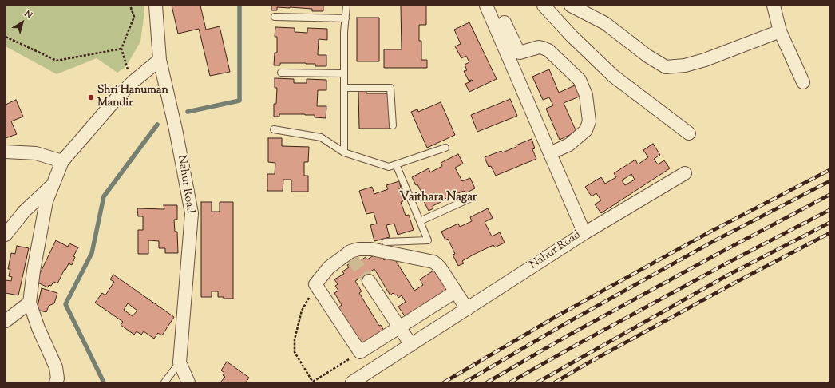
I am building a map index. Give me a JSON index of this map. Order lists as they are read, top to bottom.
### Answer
{
  "streets": {
    "street": ["Nahur Road"]
  },
  "districts": ["Vaithara Nagar"],
  "places": ["Shri Hanuman Mandir"],
  "north": "top right"
}
